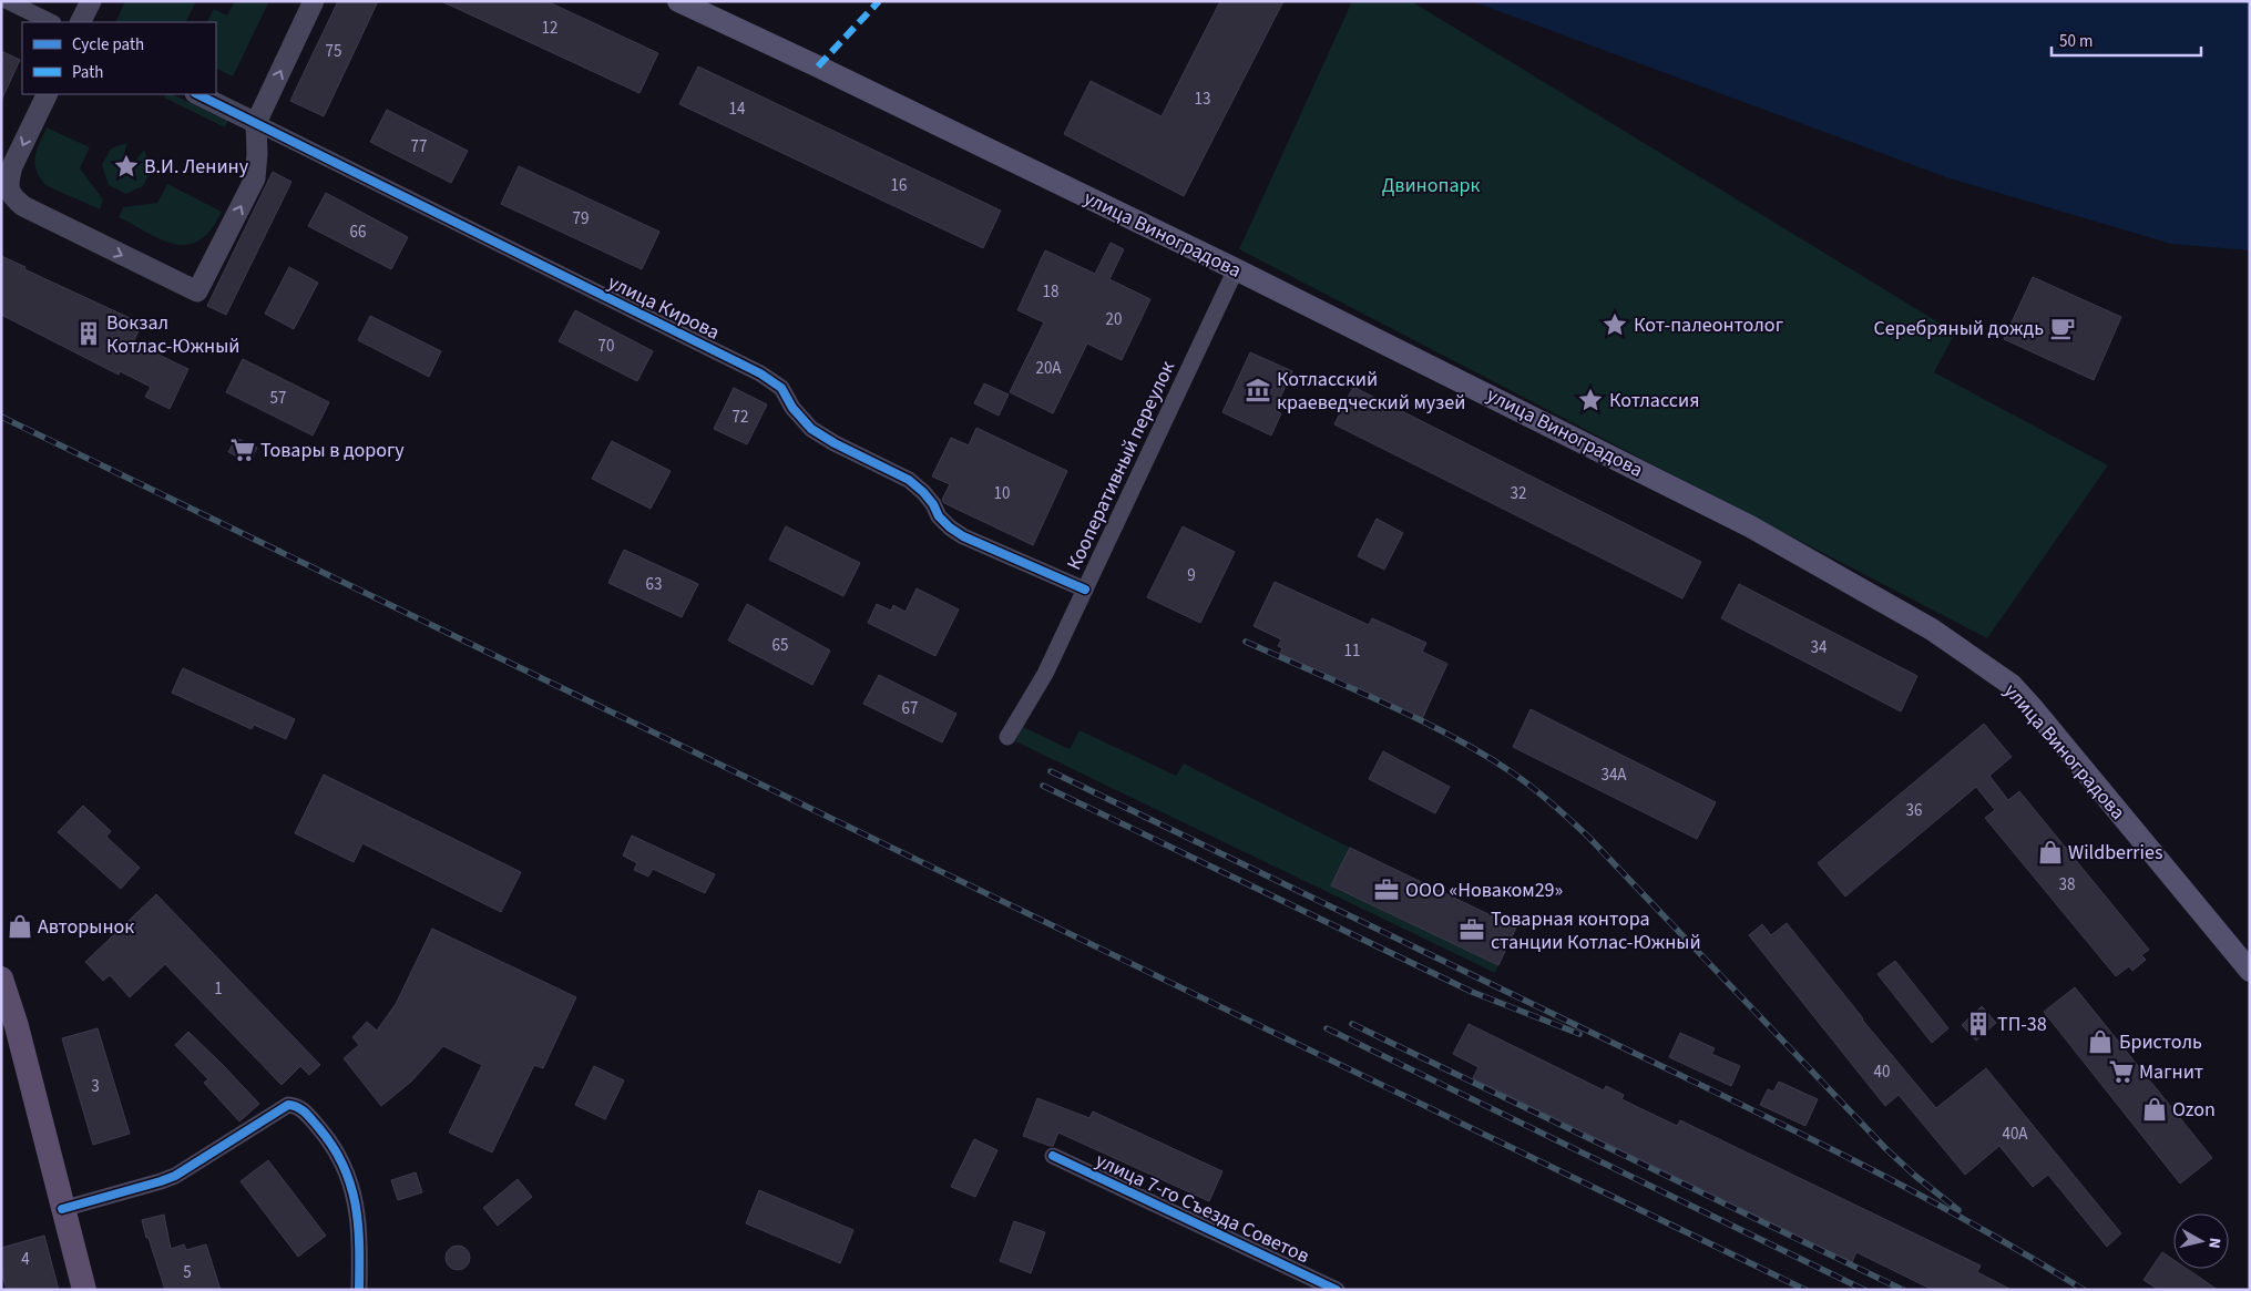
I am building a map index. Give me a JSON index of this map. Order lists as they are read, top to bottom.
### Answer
{
  "streets": {
    "main road": ["улица Виноградова"],
    "street": ["улица Кирова", "Кооперативный переулок", "улица 7-го Съезда Советов"]
  },
  "crossings": [
    ["улица Виноградова", "Кооперативный переулок"],
    ["улица Кирова", "Кооперативный переулок"]
  ],
  "parks": ["Двинопарк"],
  "places": {
    "place": ["В.И. Ленину", "Кот-палеонтолог", "Котлассия"],
    "cafe": ["Серебряный дождь"],
    "building": ["Вокзал Котлас-Южный", "ТП-38"],
    "museum": ["Котласский краеведческий музей"],
    "supermarket": ["Товары в дорогу", "Магнит"],
    "shop": [
      "Wildberries",
      "Авторынок",
      "Бристоль",
      "Ozon"
    ],
    "office": ["ООО «Новаком29»", "Товарная контора станции Котлас-Южный"]
  },
  "house_numbers": [
    "12",
    "75",
    "13",
    "14",
    "77",
    "16",
    "79",
    "66",
    "18",
    "20",
    "70",
    "20А",
    "57",
    "72",
    "10",
    "32",
    "9",
    "63",
    "65",
    "34",
    "11",
    "67",
    "34А",
    "36",
    "38",
    "1",
    "40",
    "3",
    "40А",
    "4",
    "5"
  ],
  "legend": ["Cycle path", "Path"],
  "scale_bar": "50 m",
  "north": "right"
}
